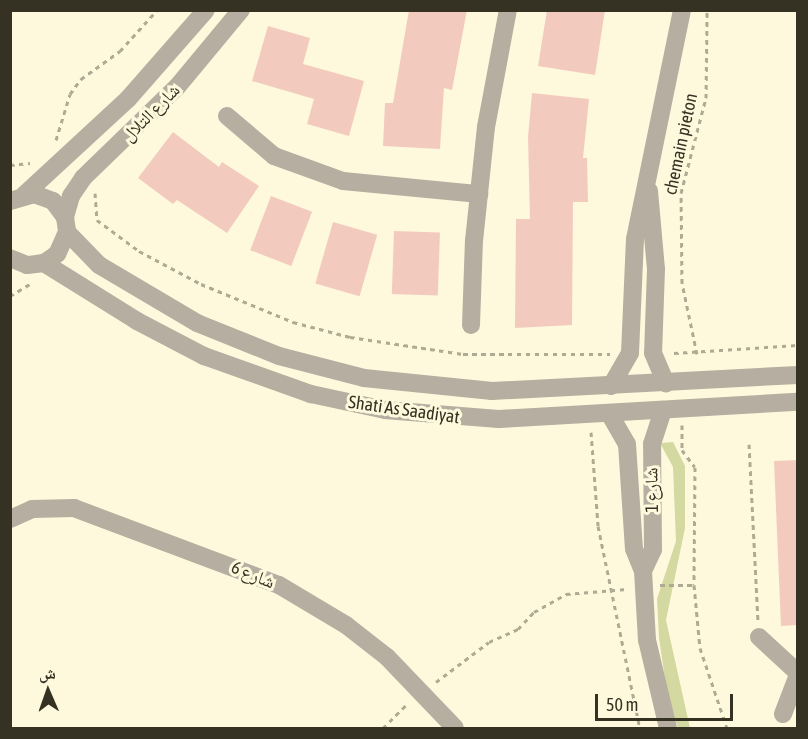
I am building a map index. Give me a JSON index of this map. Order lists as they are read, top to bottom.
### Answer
{
  "streets": {
    "street": [
      "شارع التلال",
      "Shati As Saadiyat",
      "شارع 1",
      "شارع 6"
    ],
    "path": ["chemain pieton"]
  },
  "crossings": [
    ["شارع التلال", "Shati As Saadiyat"],
    ["Shati As Saadiyat", "شارع 1"]
  ],
  "scale_bar": "50 m",
  "north": "top"
}
